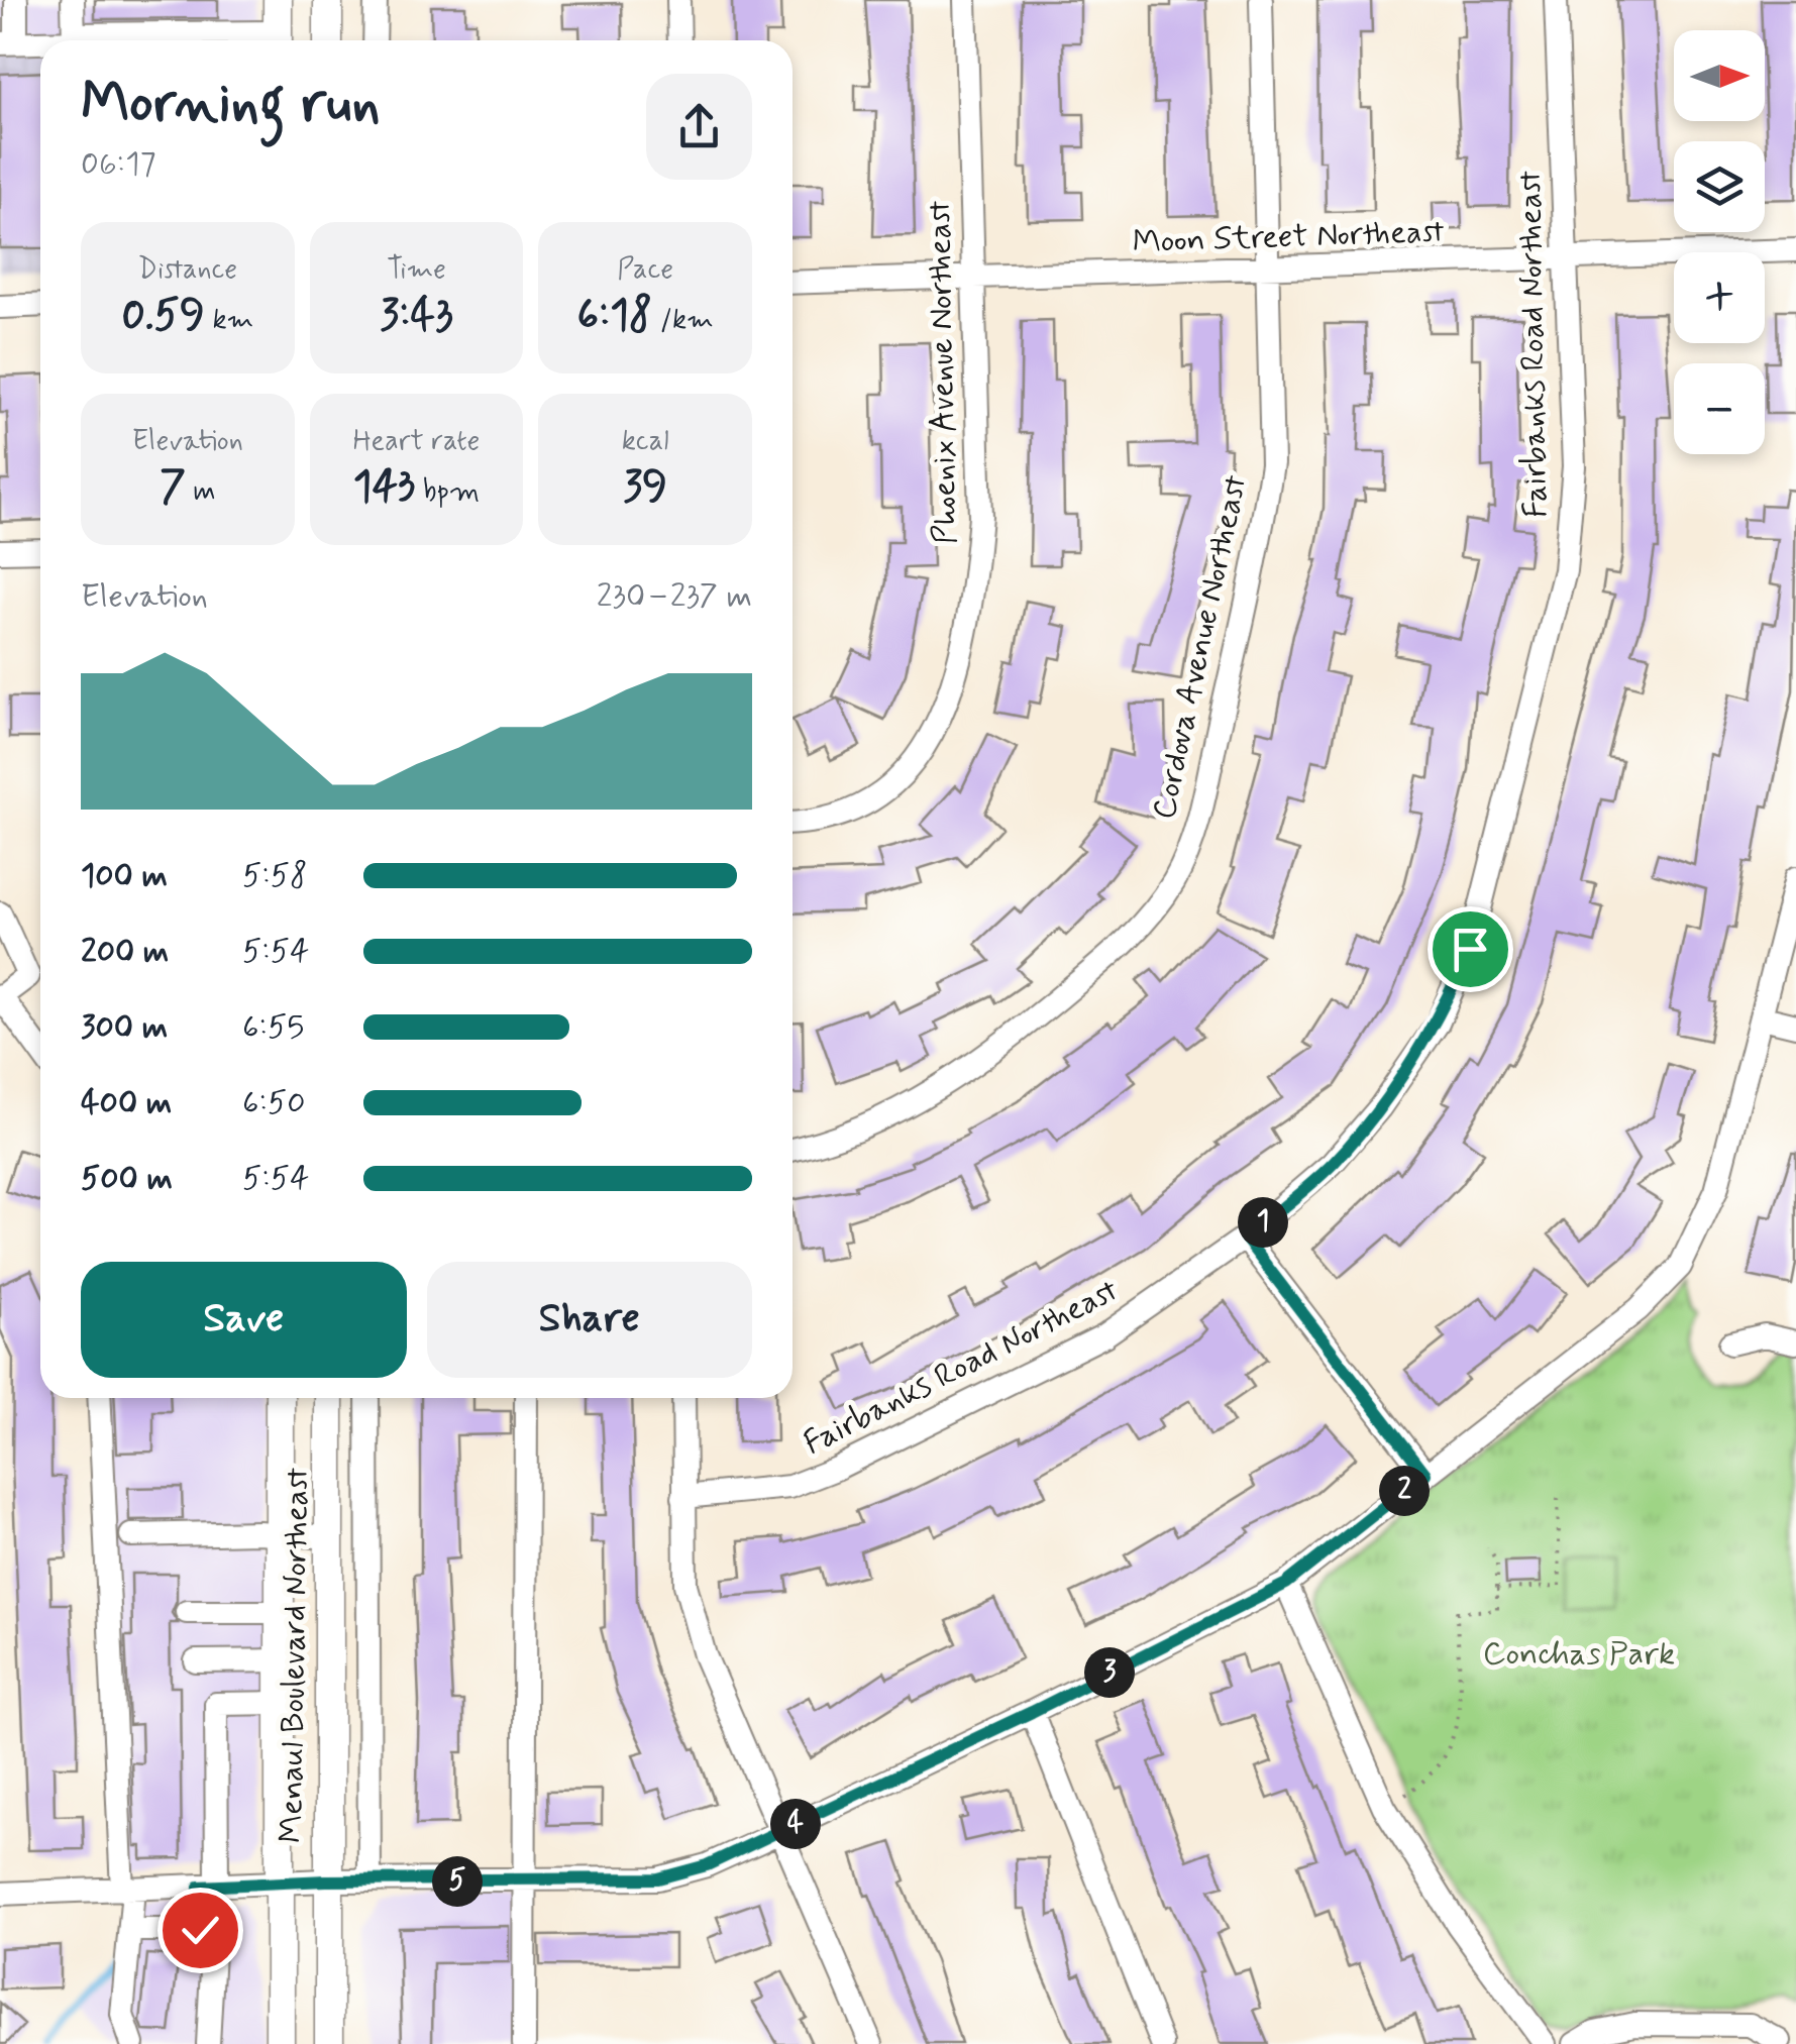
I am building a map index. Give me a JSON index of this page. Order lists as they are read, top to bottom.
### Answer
{
  "streets": {
    "main road": ["Menaul Boulevard Northeast"],
    "street": [
      "Moon Street Northeast",
      "Fairbanks Road Northeast",
      "Phoenix Avenue Northeast",
      "Cordova Avenue Northeast"
    ]
  },
  "crossings": [
    ["Moon Street Northeast", "Fairbanks Road Northeast"],
    ["Moon Street Northeast", "Phoenix Avenue Northeast"],
    ["Moon Street Northeast", "Cordova Avenue Northeast"]
  ],
  "parks": ["Conchas Park"],
  "north": "right",
  "page": {
    "map_buttons": ["+", "−"],
    "heading": ["Morning run", "06:17"],
    "stats": [
      ["Distance", "0.59 km"],
      ["Time", "3:43"],
      ["Pace", "6:18 /km"],
      ["Elevation", "7 m"],
      ["Heart rate", "143 bpm"],
      ["kcal", "39"]
    ],
    "chart": ["Elevation", "230–237 m"],
    "list": [
      {
        "name": "100 m",
        "note": "5:58"
      },
      {
        "name": "200 m",
        "note": "5:54"
      },
      {
        "name": "300 m",
        "note": "6:55"
      },
      {
        "name": "400 m",
        "note": "6:50"
      },
      {
        "name": "500 m",
        "note": "5:54"
      }
    ],
    "pins": [
      "1",
      "2",
      "3",
      "4",
      "5"
    ],
    "buttons": ["Save", "Share"]
  }
}
